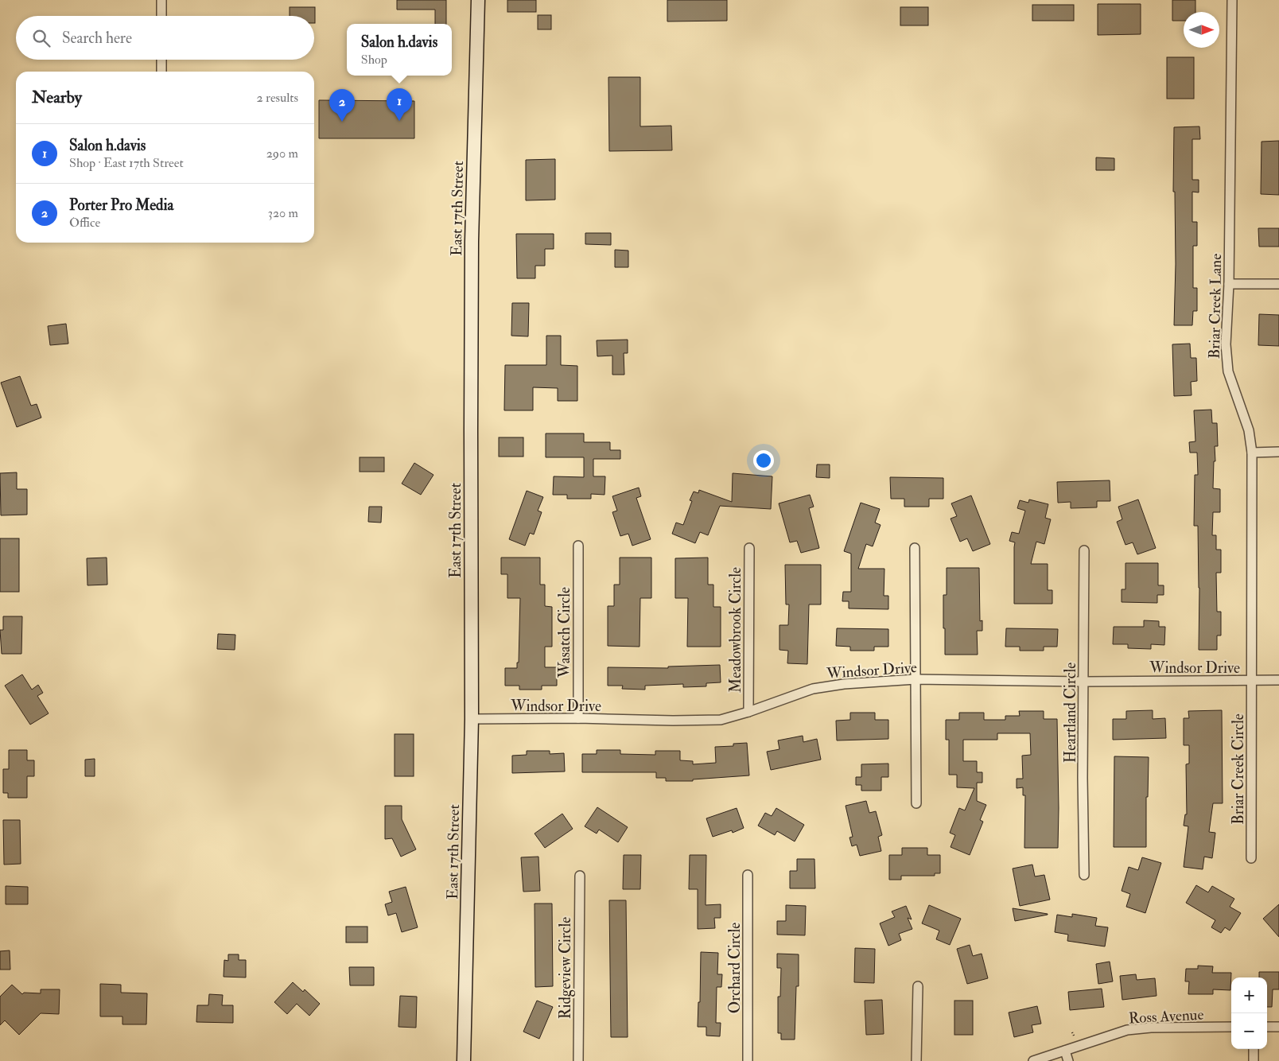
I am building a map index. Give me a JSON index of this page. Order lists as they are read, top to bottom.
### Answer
{
  "streets": {
    "main road": ["East 17th Street"],
    "street": [
      "Briar Creek Lane",
      "Meadowbrook Circle",
      "Wasatch Circle",
      "Windsor Drive",
      "Heartland Circle",
      "Briar Creek Circle",
      "Ridgeview Circle",
      "Orchard Circle",
      "Ross Avenue"
    ]
  },
  "crossings": [
    ["East 17th Street", "Windsor Drive"],
    ["Briar Creek Lane", "Windsor Drive"],
    ["Briar Creek Lane", "Briar Creek Circle"],
    ["Meadowbrook Circle", "Windsor Drive"],
    ["Wasatch Circle", "Windsor Drive"],
    ["Windsor Drive", "Heartland Circle"],
    ["Windsor Drive", "Briar Creek Circle"]
  ],
  "north": "right",
  "page": {
    "search": "Search here",
    "popup": ["Salon h.davis", "Shop"],
    "heading": ["Nearby", "2 results"],
    "pins": ["1", "2"],
    "list": [
      {
        "mark": "1",
        "name": "Salon h.davis",
        "note": "Shop · East 17th Street",
        "value": "290 m"
      },
      {
        "mark": "2",
        "name": "Porter Pro Media",
        "note": "Office",
        "value": "320 m"
      }
    ],
    "map_buttons": ["+", "−"]
  }
}
